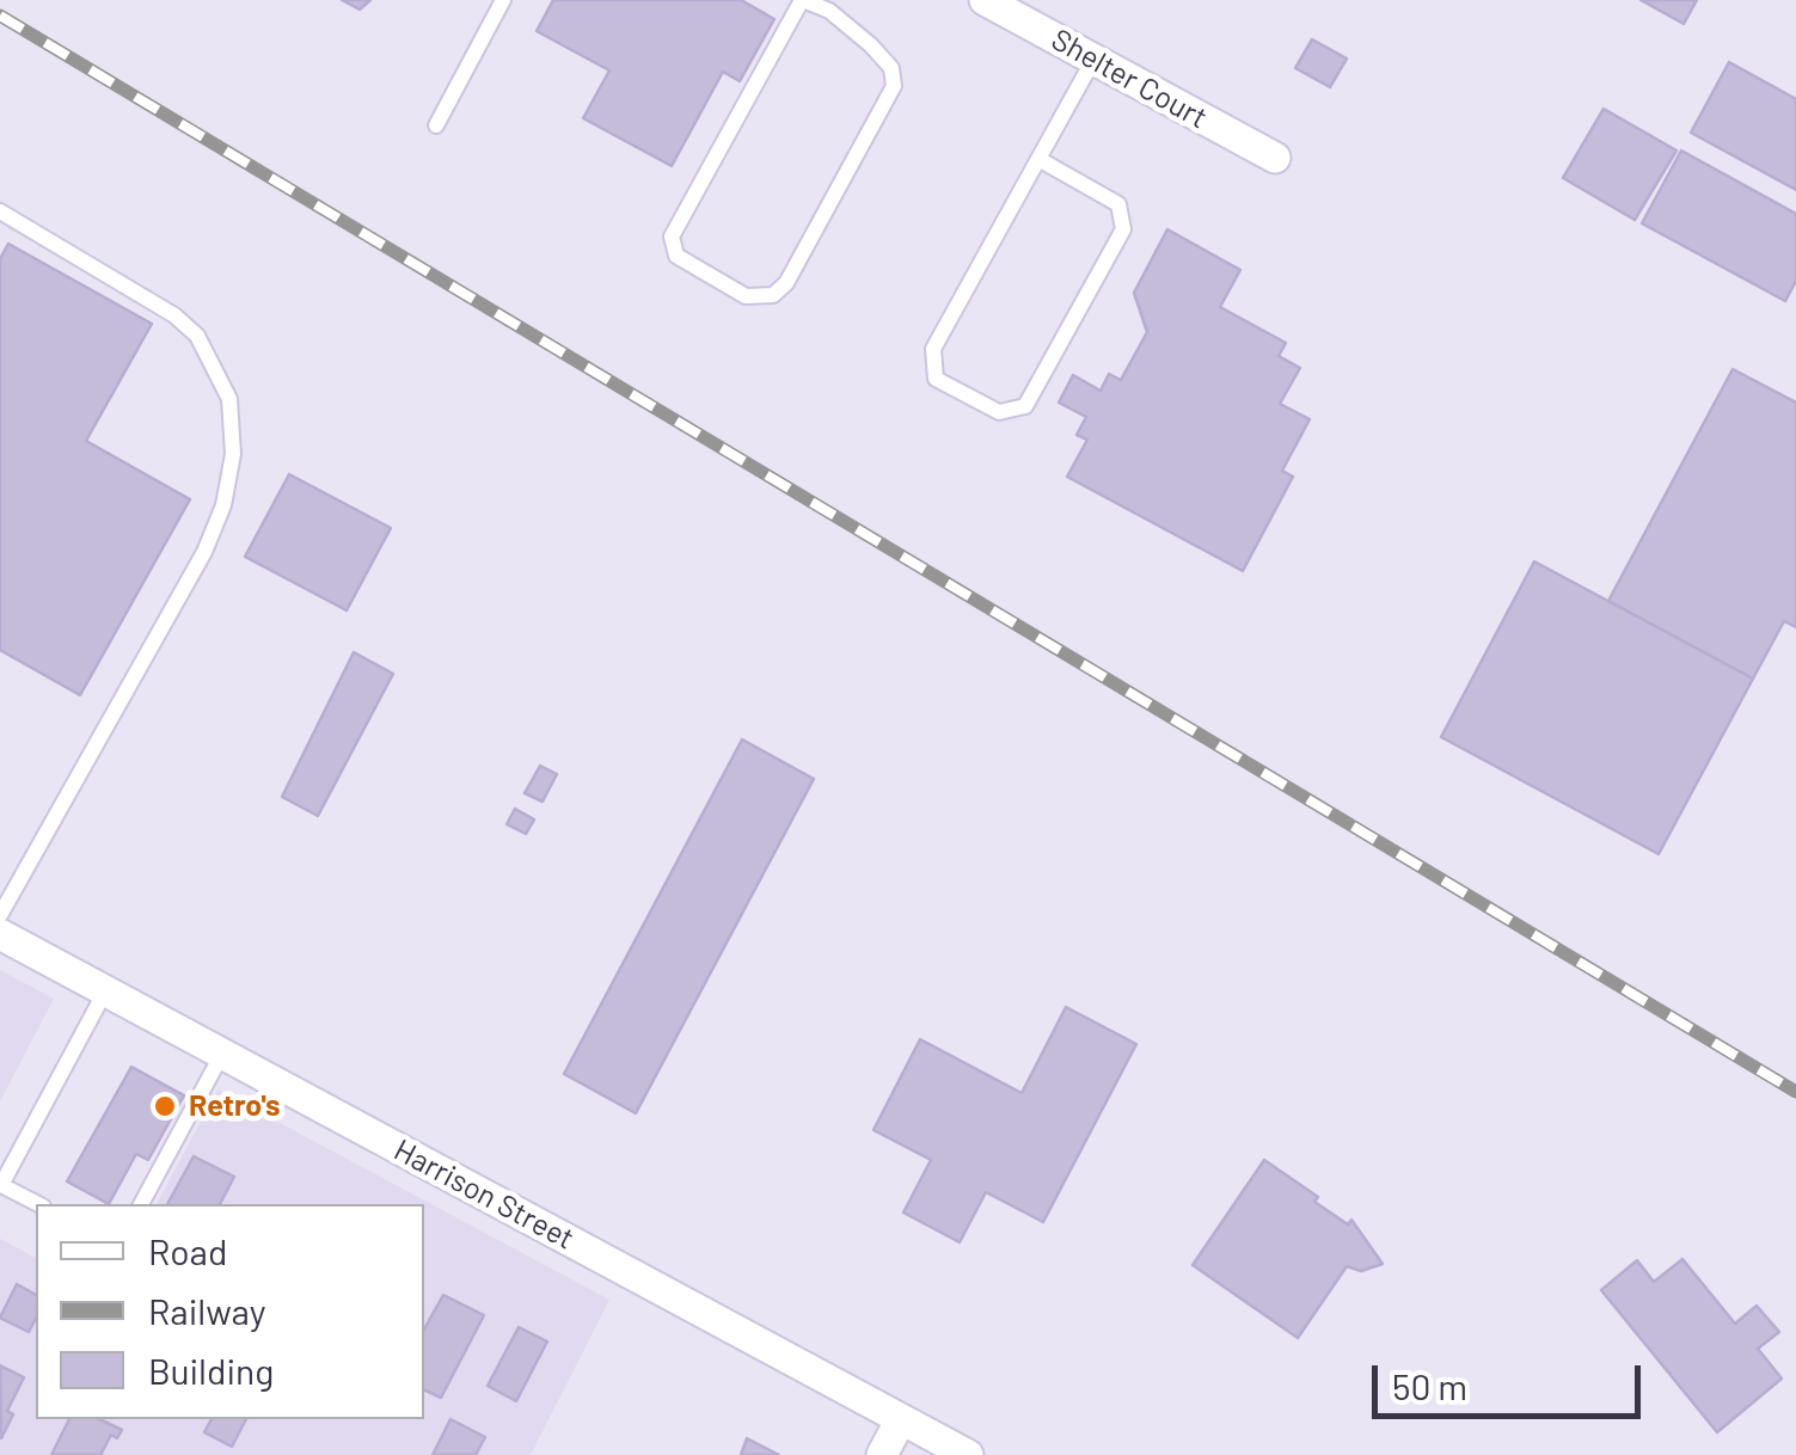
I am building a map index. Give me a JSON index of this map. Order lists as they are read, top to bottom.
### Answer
{
  "streets": {
    "street": ["Shelter Court", "Harrison Street"]
  },
  "places": ["Retro's"],
  "legend": ["Road", "Railway", "Building"],
  "scale_bar": "50 m"
}
